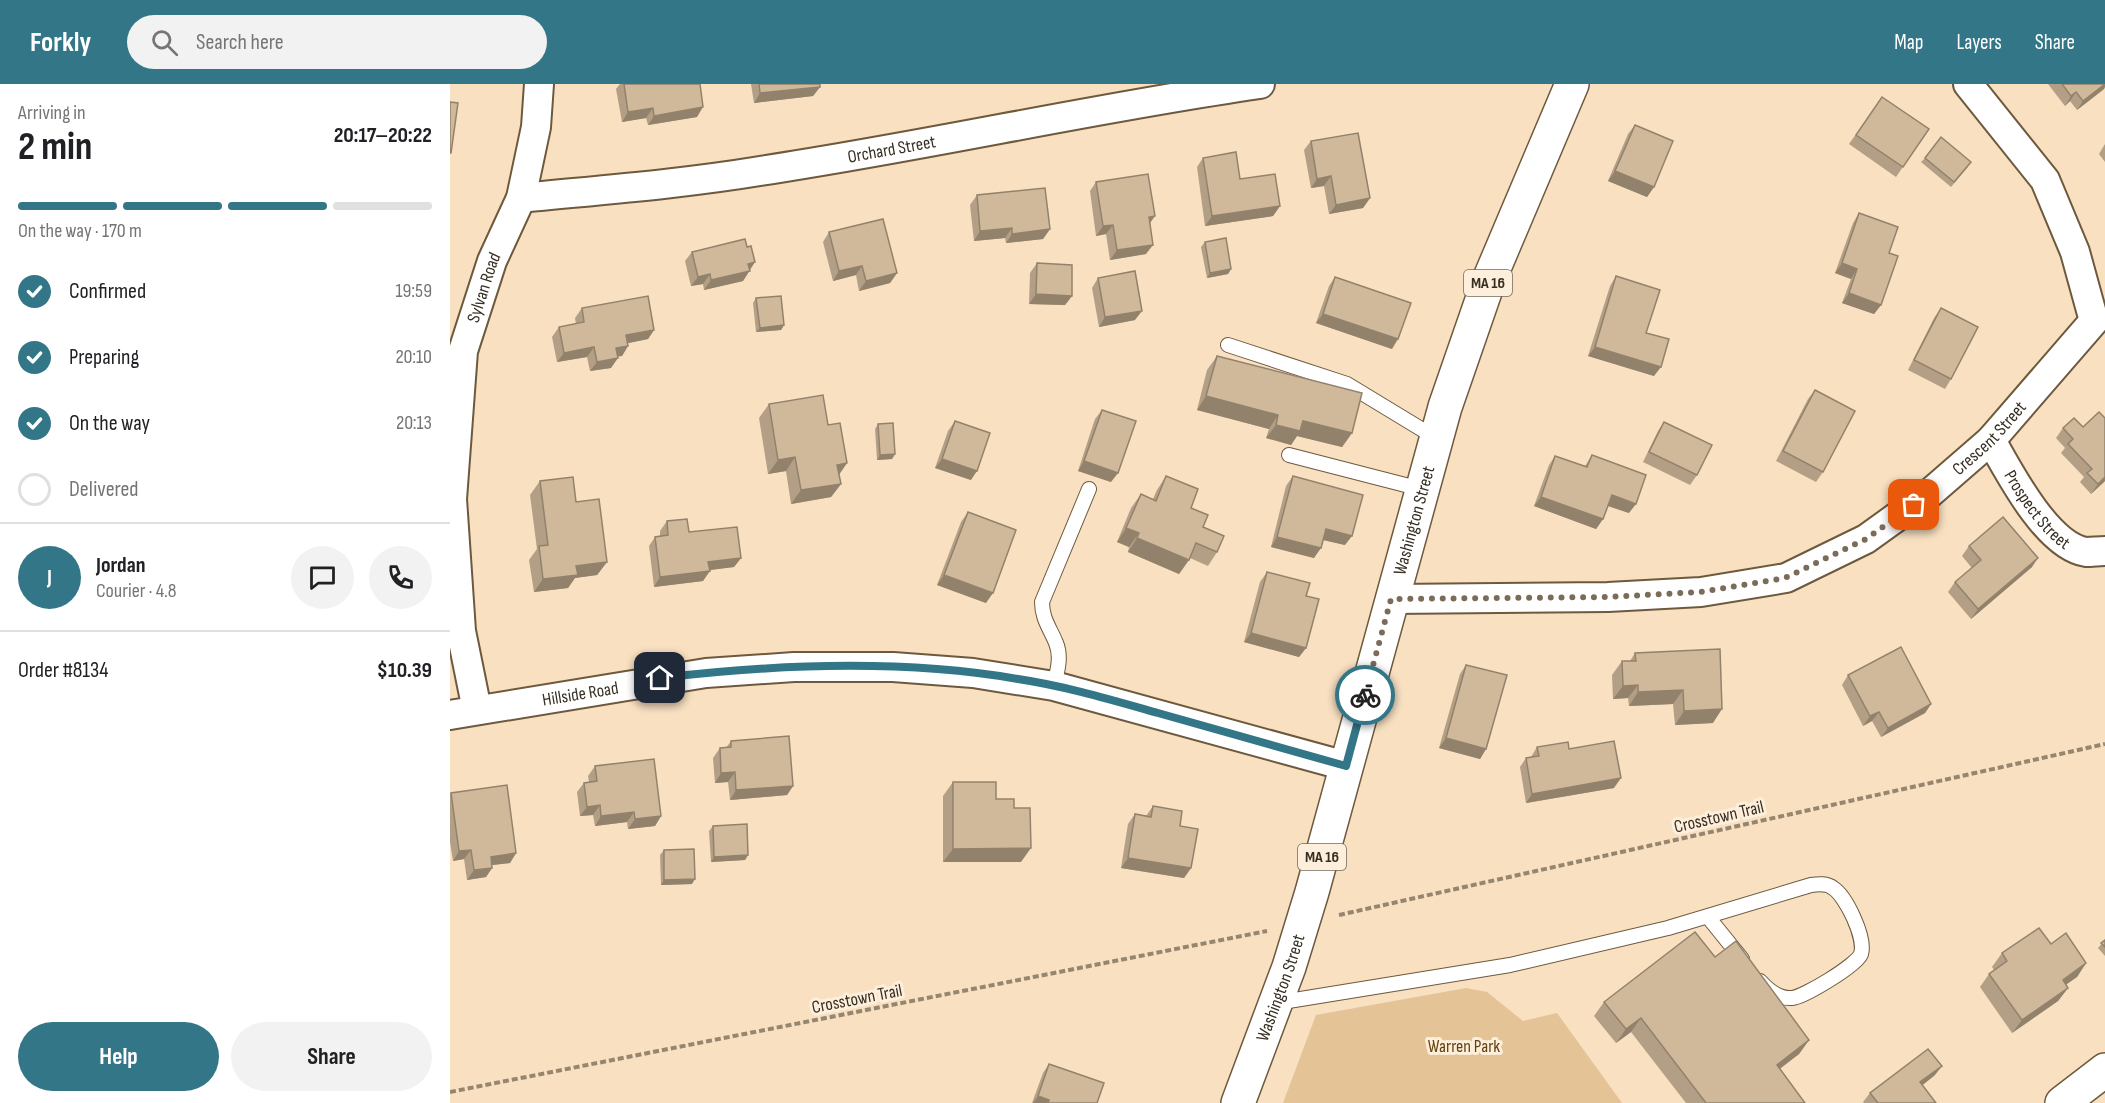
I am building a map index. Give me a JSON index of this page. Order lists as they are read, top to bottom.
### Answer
{
  "streets": {
    "main road": ["MA 16", "Washington Street"],
    "street": [
      "Orchard Street",
      "Sylvan Road",
      "Crescent Street",
      "Prospect Street",
      "Hillside Road"
    ],
    "path": ["Crosstown Trail"]
  },
  "crossings": [
    ["Orchard Street", "Sylvan Road"],
    ["Sylvan Road", "Hillside Road"],
    ["Crescent Street", "Prospect Street"],
    ["Crescent Street", "Washington Street"],
    ["Washington Street", "Hillside Road"]
  ],
  "parks": ["Warren Park"],
  "page": {
    "header": "Forkly",
    "search": "Search here",
    "nav": ["Map", "Layers", "Share"],
    "heading": ["2 min", "Arriving in", "20:17–20:22"],
    "panel": [
      "Jordan",
      "Courier · 4.8",
      "Order #8134",
      "$10.39"
    ],
    "bar": "On the way · 170 m",
    "list": [
      ["Confirmed", "19:59"],
      ["Preparing", "20:10"],
      ["On the way", "20:13"],
      "Delivered"
    ],
    "round": "J",
    "buttons": ["Help", "Share"]
  }
}
